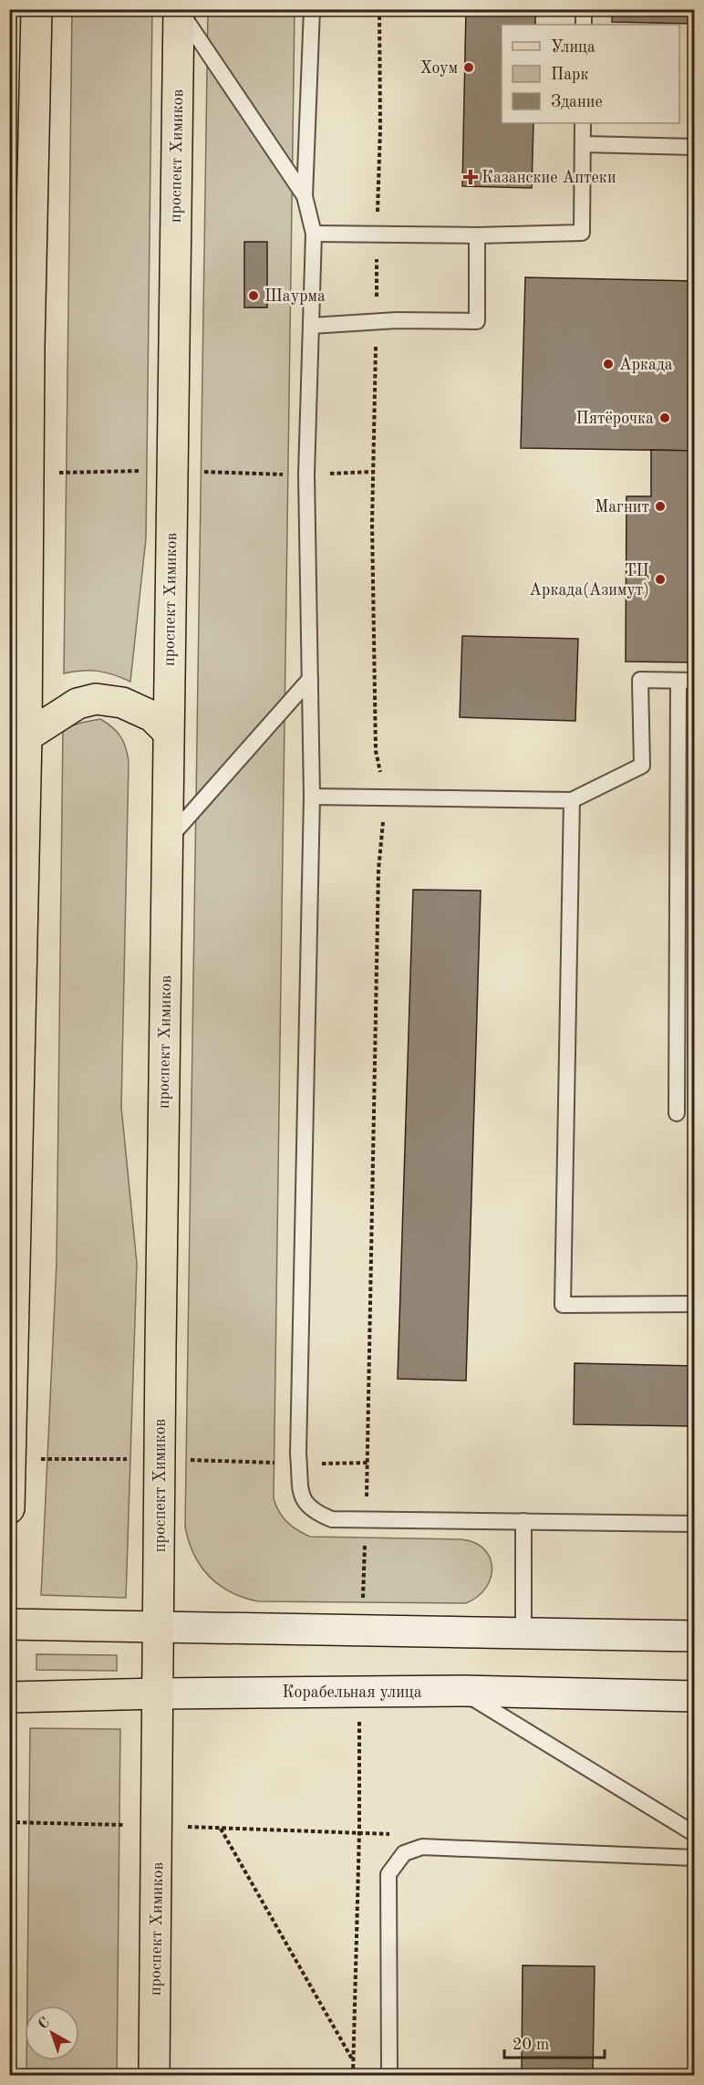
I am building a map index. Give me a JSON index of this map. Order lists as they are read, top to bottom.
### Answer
{
  "streets": {
    "main road": ["проспект Химиков", "Корабельная улица"]
  },
  "crossings": [
    ["проспект Химиков", "Корабельная улица"]
  ],
  "places": {
    "other": [
      "Хоум",
      "Шаурма",
      "Аркада",
      "Пятёрочка",
      "Магнит",
      "ТЦ Аркада(Азимут)"
    ],
    "health": ["Казанские Аптеки"]
  },
  "legend": ["Улица", "Парк", "Здание"],
  "scale_bar": "20 m",
  "north": "top left"
}
